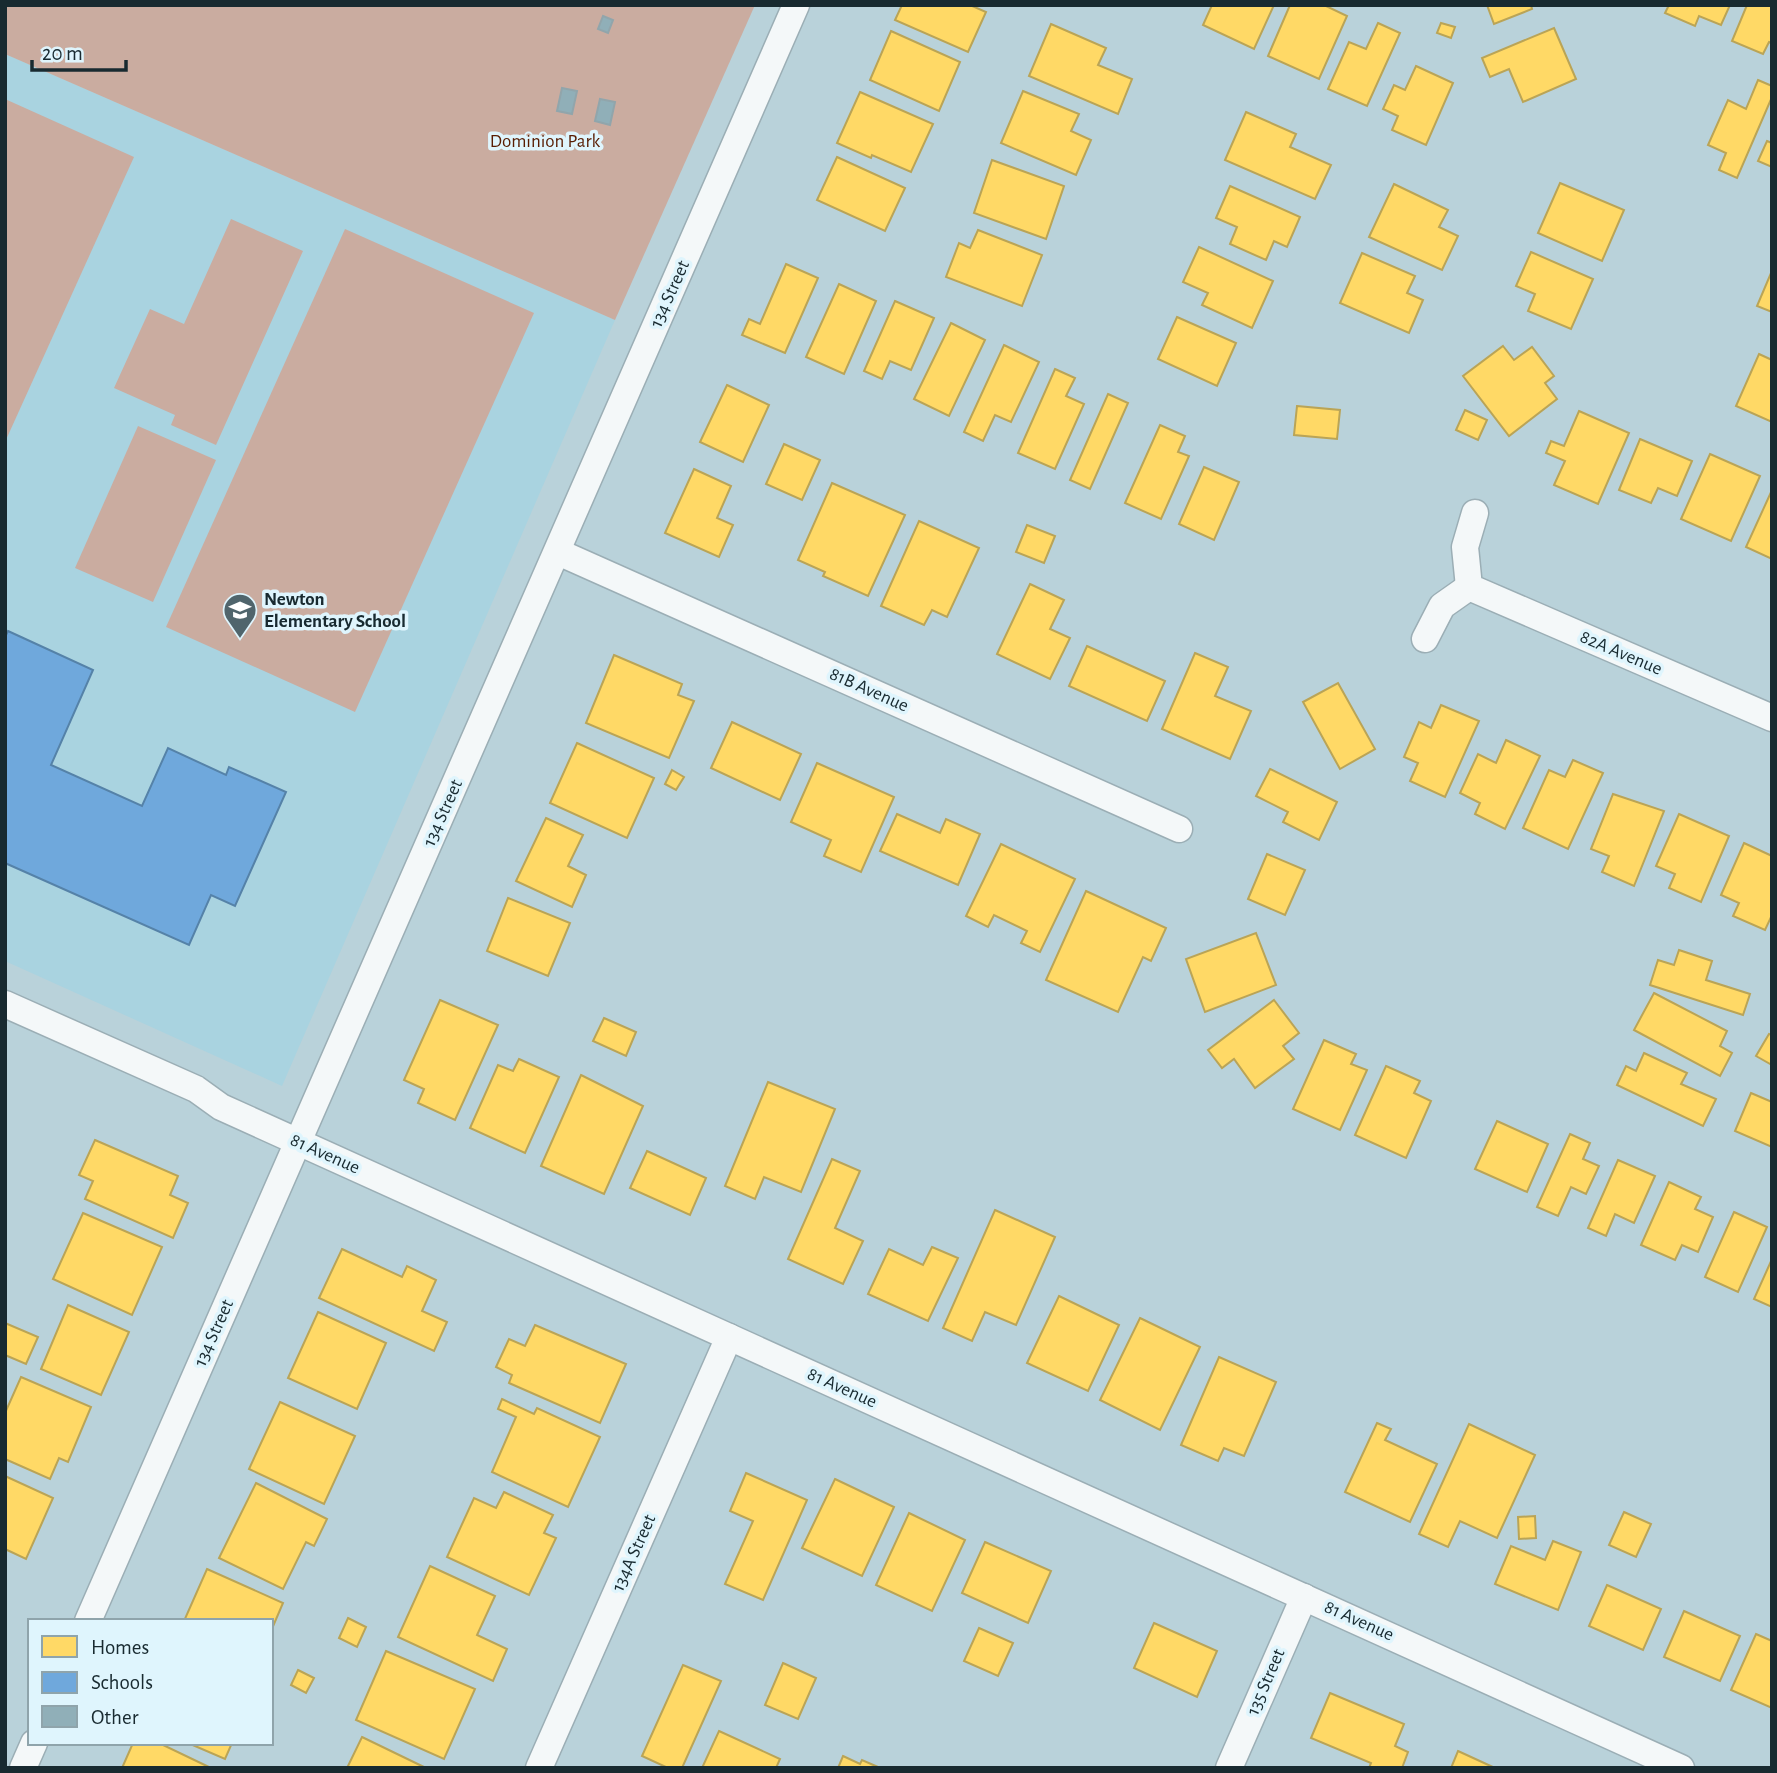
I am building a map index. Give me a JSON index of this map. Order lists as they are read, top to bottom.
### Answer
{
  "streets": {
    "street": [
      "134 Street",
      "82A Avenue",
      "81B Avenue",
      "81 Avenue",
      "134A Street",
      "135 Street"
    ]
  },
  "crossings": [
    ["134 Street", "81B Avenue"],
    ["134 Street", "81 Avenue"],
    ["81 Avenue", "134A Street"],
    ["81 Avenue", "135 Street"]
  ],
  "parks": ["Dominion Park"],
  "places": {
    "school or university": ["Newton Elementary School"]
  },
  "legend": ["Homes", "Schools", "Other"],
  "scale_bar": "20 m"
}
